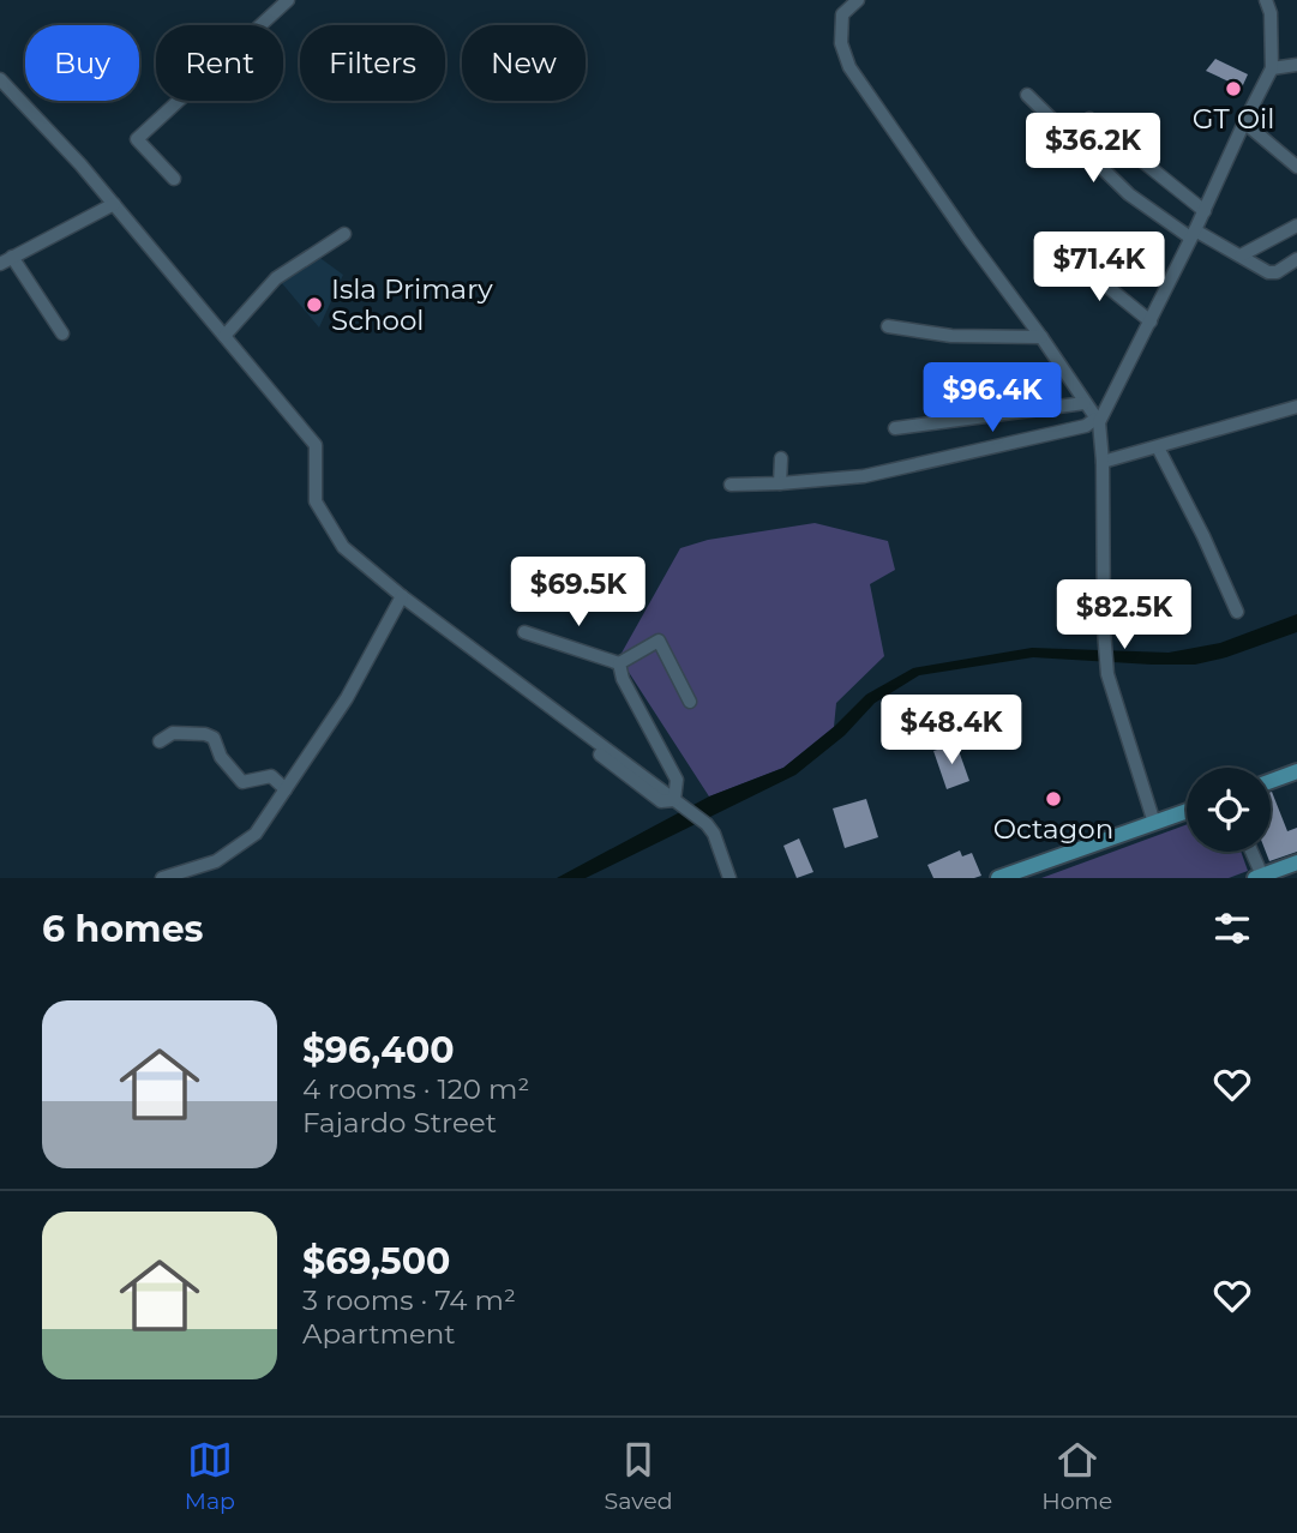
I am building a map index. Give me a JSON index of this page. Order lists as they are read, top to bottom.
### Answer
{
  "places": ["GT Oil", "Isla Primary School", "Octagon"],
  "page": {
    "chip": [
      "Buy",
      "Rent",
      "Filters",
      "New"
    ],
    "price": [
      "$36.2K",
      "$71.4K",
      "$96.4K",
      "$69.5K",
      "$82.5K",
      "$48.4K"
    ],
    "heading": "6 homes",
    "list": [
      {
        "name": "$96,400",
        "note": "4 rooms · 120 m² · Fajardo Street"
      },
      {
        "name": "$69,500",
        "note": "3 rooms · 74 m² · Apartment"
      }
    ],
    "tabs": ["Map", "Saved", "Home"]
  }
}
